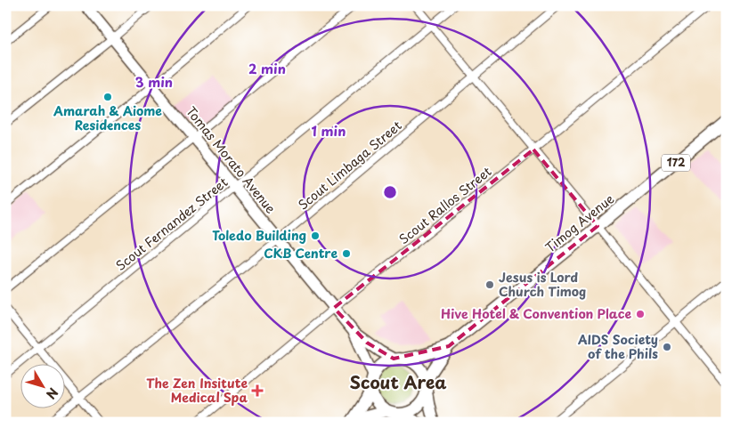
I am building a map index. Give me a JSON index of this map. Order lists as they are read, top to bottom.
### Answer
{
  "streets": {
    "main road": ["Tomas Morato Avenue", "172", "Timog Avenue"],
    "street": ["Scout Limbaga Street", "Scout Rallos Street", "Scout Fernandez Street"]
  },
  "crossings": [
    ["Tomas Morato Avenue", "172"],
    ["Tomas Morato Avenue", "Scout Limbaga Street"],
    ["Tomas Morato Avenue", "Scout Rallos Street"],
    ["Tomas Morato Avenue", "Timog Avenue"],
    ["Tomas Morato Avenue", "Scout Fernandez Street"],
    ["172", "Timog Avenue"]
  ],
  "districts": ["Scout Area"],
  "places": {
    "other": [
      "Amarah & Aiome Residences",
      "Toledo Building",
      "CKB Centre",
      "Jesus is Lord Church Timog",
      "Hive Hotel & Convention Place",
      "AIDS Society of the Phils"
    ],
    "health": ["The Zen Insitute Medical Spa"]
  },
  "north": "bottom right",
  "rings": ["2 min", "3 min", "1 min"]
}
